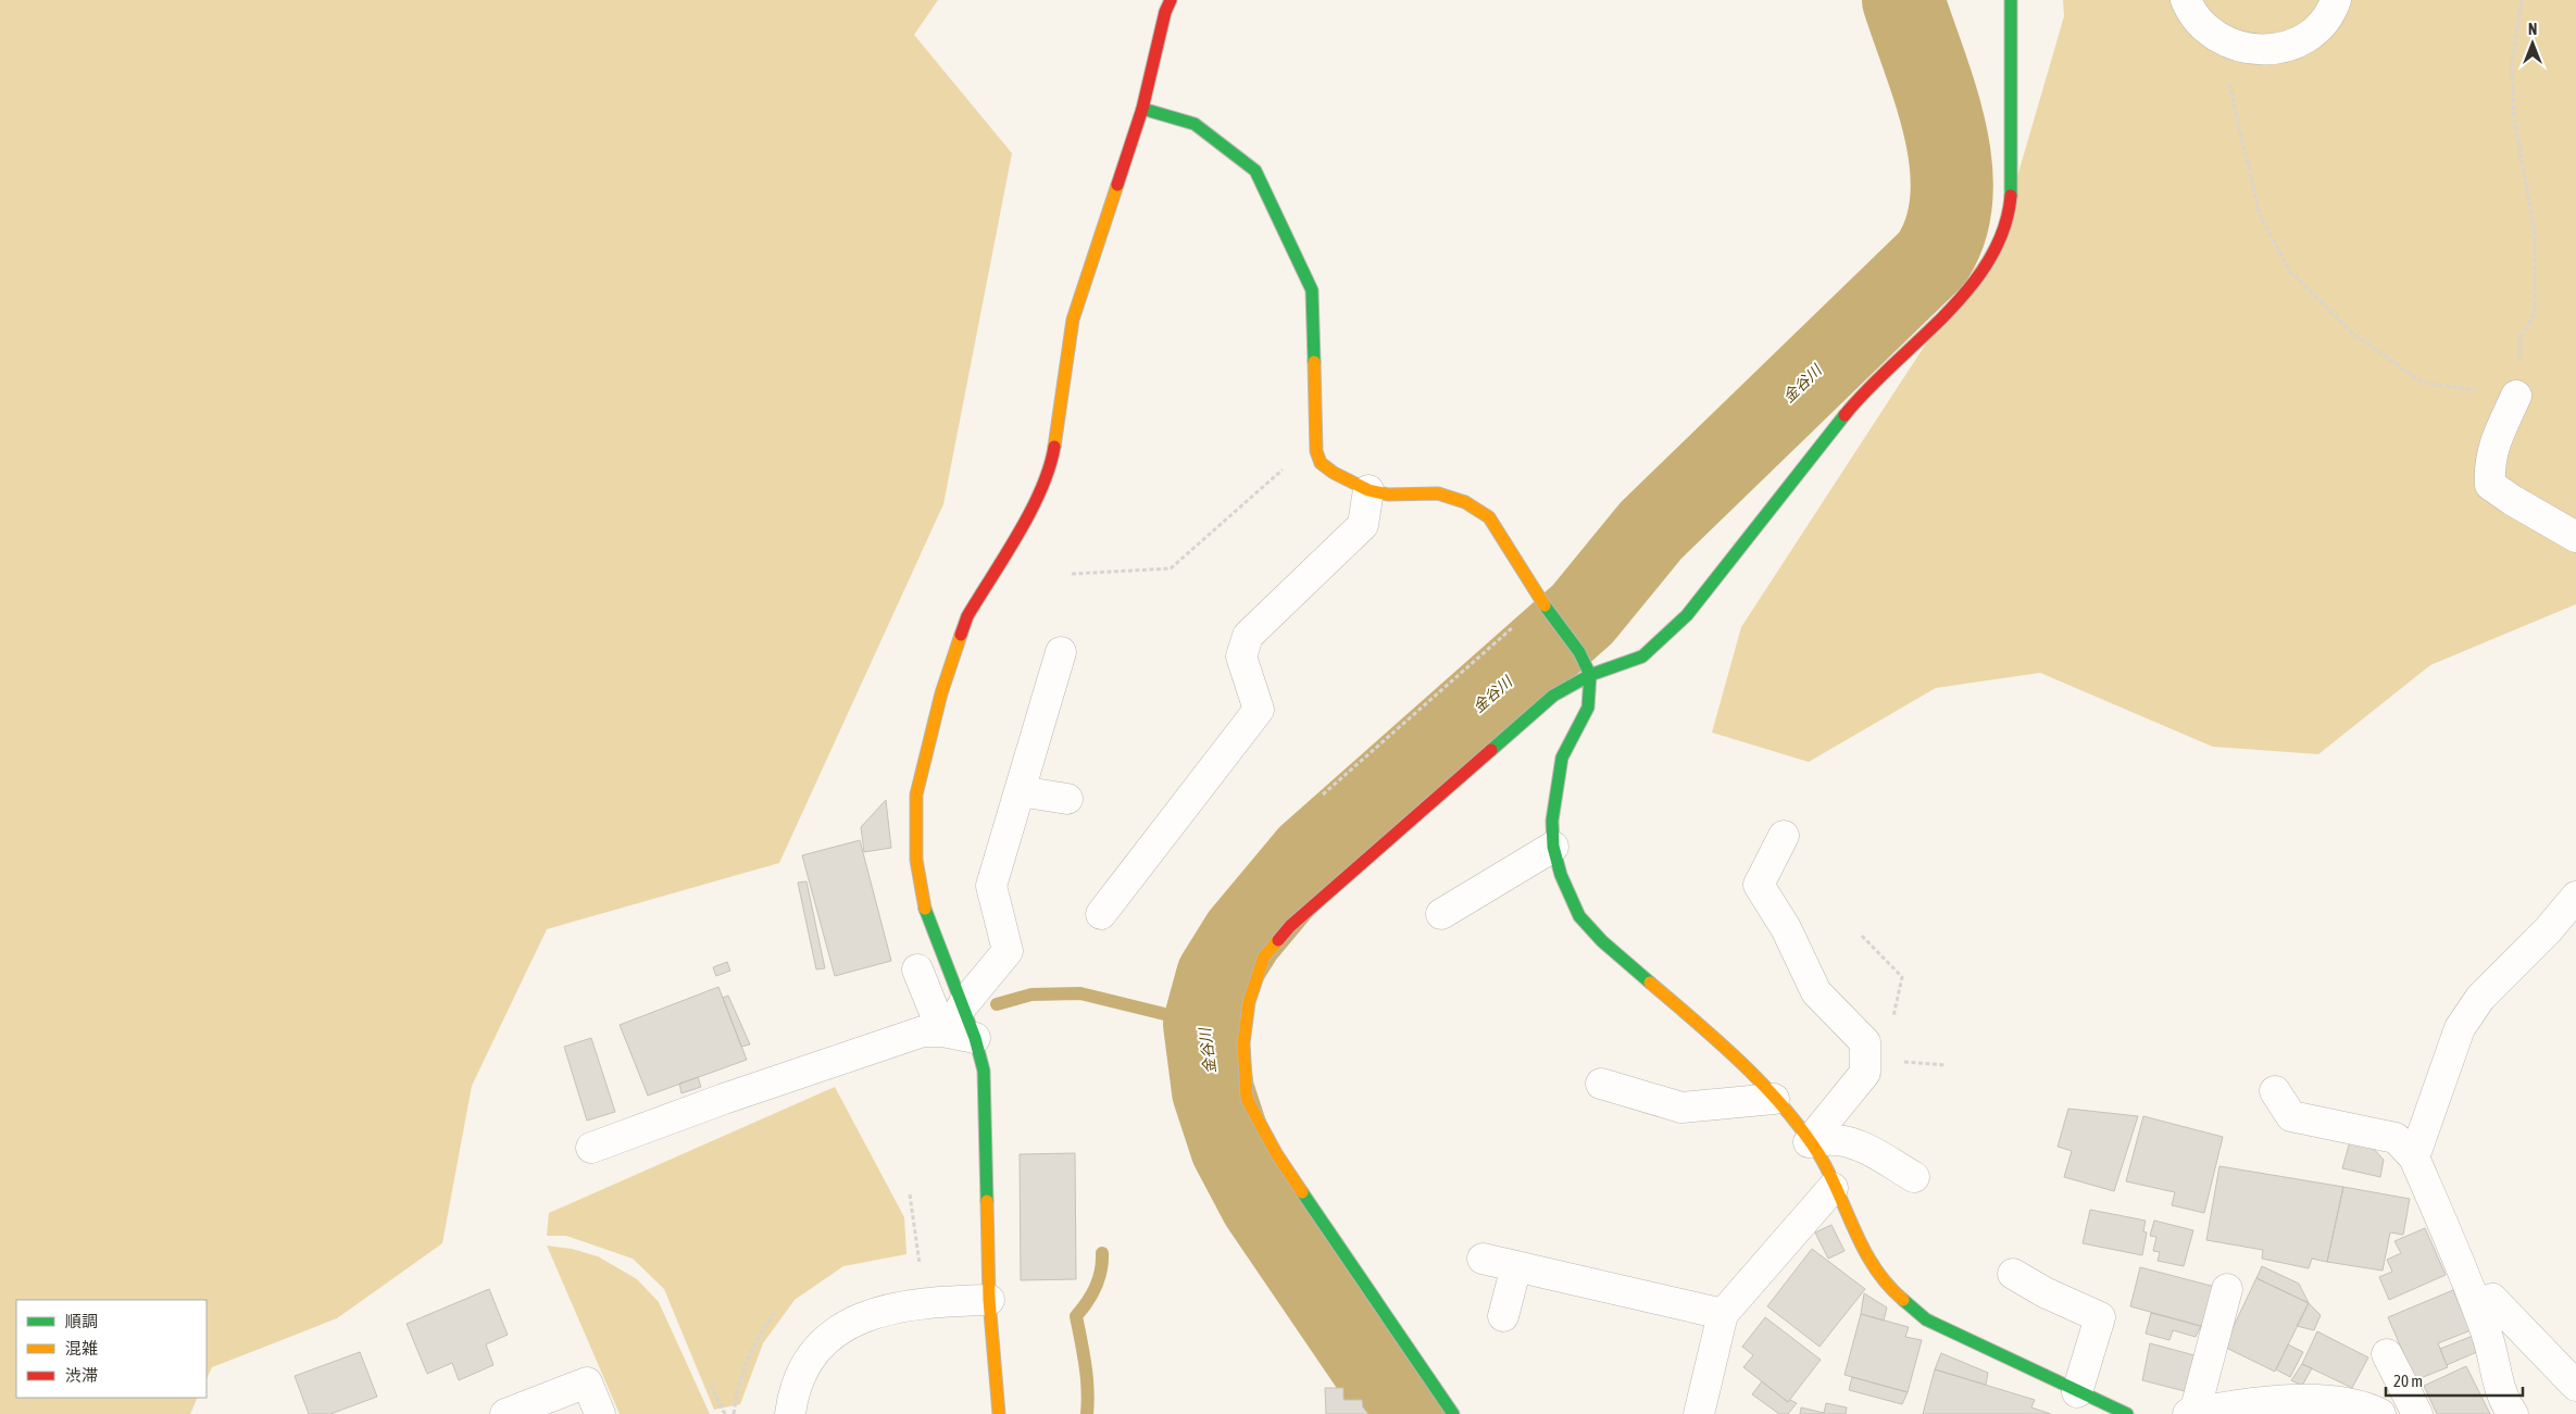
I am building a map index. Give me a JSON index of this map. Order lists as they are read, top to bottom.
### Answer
{
  "water": ["金谷川"],
  "legend": ["順調", "混雑", "渋滞"],
  "scale_bar": "20 m",
  "north": "top"
}
